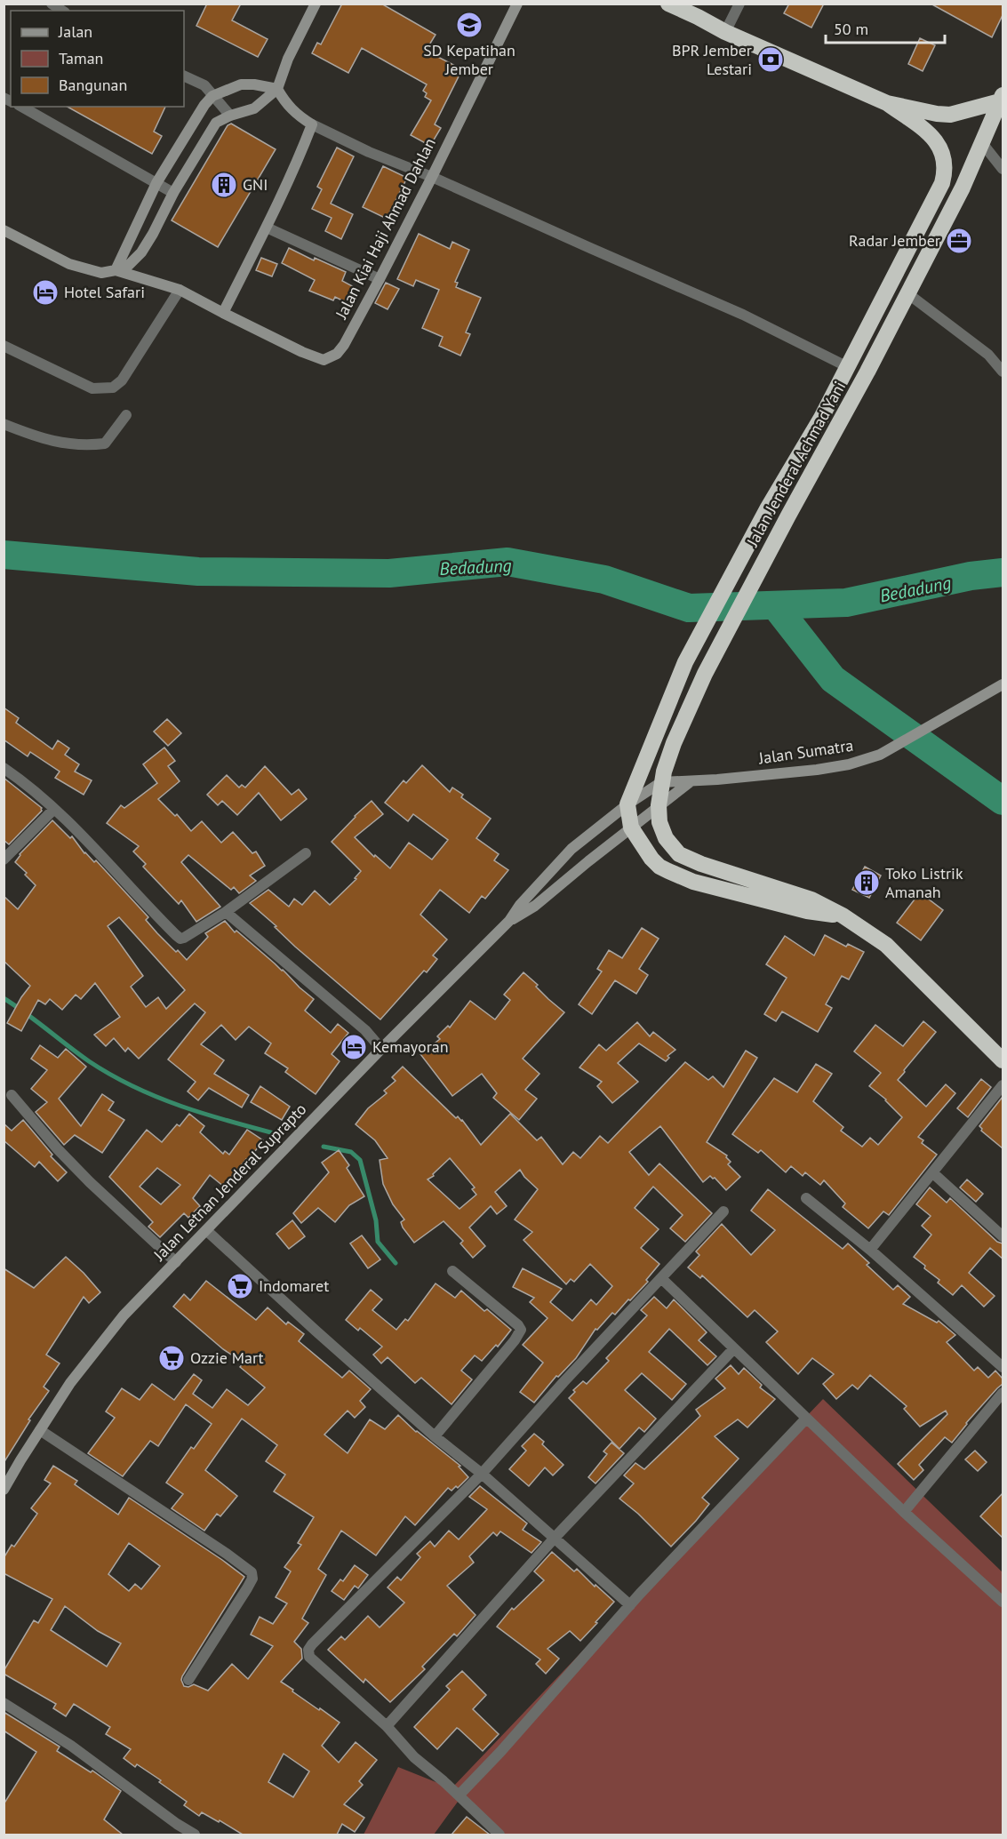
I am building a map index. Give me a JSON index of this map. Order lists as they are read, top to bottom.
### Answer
{
  "streets": {
    "highway": ["Jalan Jenderal Achmad Yani"],
    "street": ["Jalan Kiai Haji Ahmad Dahlan", "Jalan Sumatra", "Jalan Letnan Jenderal Suprapto"]
  },
  "crossings": [
    ["Jalan Jenderal Achmad Yani", "Jalan Sumatra"],
    ["Jalan Jenderal Achmad Yani", "Jalan Letnan Jenderal Suprapto"],
    ["Jalan Sumatra", "Jalan Letnan Jenderal Suprapto"]
  ],
  "water": ["Bedadung"],
  "places": {
    "school or university": ["SD Kepatihan Jember"],
    "bank": ["BPR Jember Lestari"],
    "building": ["GNI", "Toko Listrik Amanah"],
    "office": ["Radar Jember"],
    "hotel": ["Hotel Safari", "Kemayoran"],
    "supermarket": ["Indomaret", "Ozzie Mart"]
  },
  "legend": ["Jalan", "Taman", "Bangunan"],
  "scale_bar": "50 m"
}
